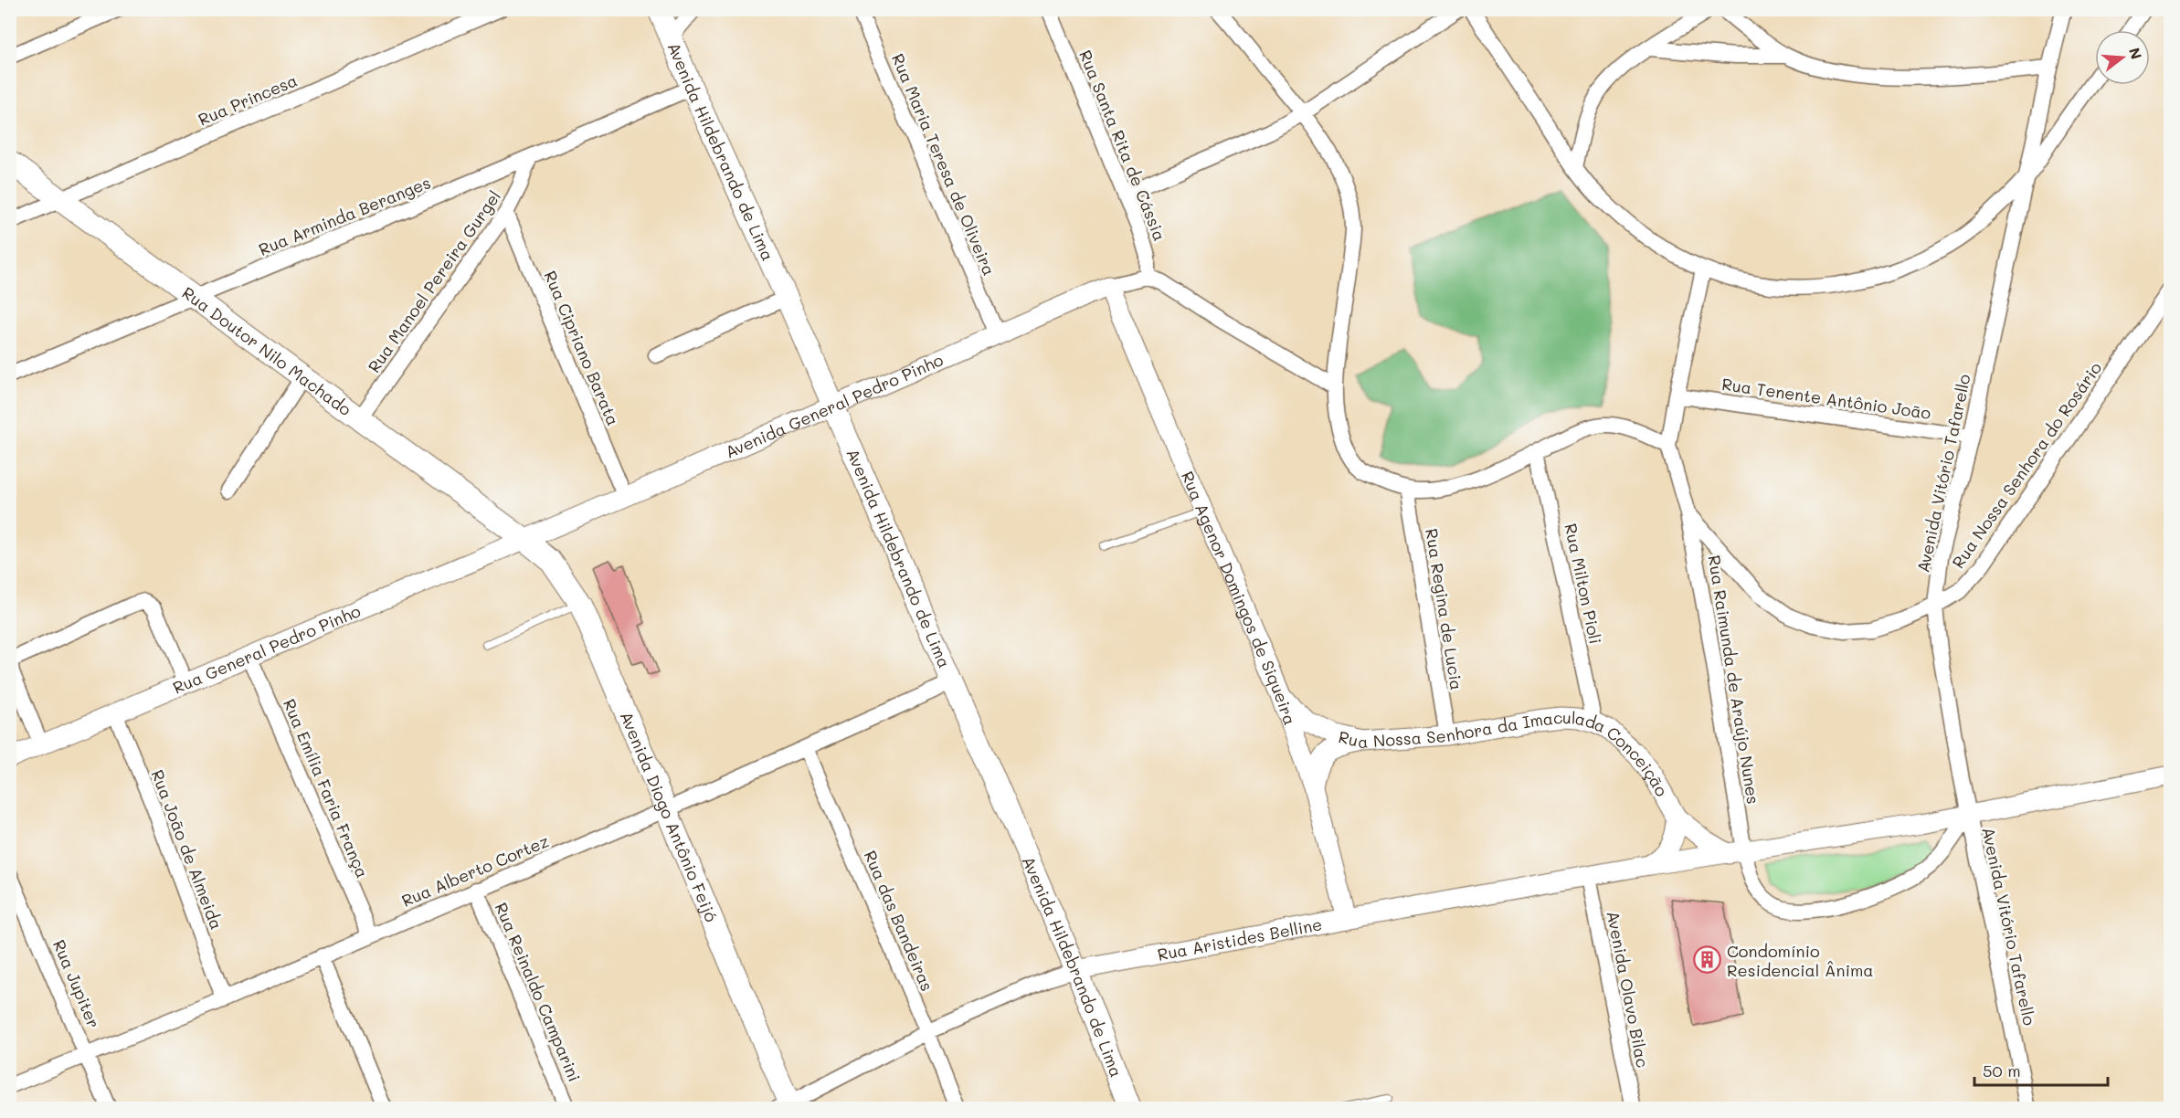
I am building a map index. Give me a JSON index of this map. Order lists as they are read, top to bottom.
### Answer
{
  "streets": {
    "main road": ["Avenida Hildebrando de Lima", "Rua Doutor Nilo Machado", "Avenida Diogo Antônio Feijó"],
    "street": [
      "Rua Princesa",
      "Rua Santa Rita de Cássia",
      "Rua Maria Teresa de Oliveira",
      "Rua Arminda Beranges",
      "Rua Manoel Pereira Gurgel",
      "Rua Cipriano Barata",
      "Rua Tenente Antônio João",
      "Avenida General Pedro Pinho",
      "Rua Nossa Senhora do Rosário",
      "Avenida Vitório Tafarello",
      "Rua Milton Pioli",
      "Rua Agenor Domingos de Siqueira",
      "Rua Regina de Lucia",
      "Rua General Pedro Pinho",
      "Rua Raimunda de Araújo Nunes",
      "Rua Nossa Senhora da Imaculada Conceição",
      "Rua Emília Faria França",
      "Rua João de Almeida",
      "Rua Alberto Cortez",
      "Rua das Bandeiras",
      "Rua Aristides Belline",
      "Rua Jupiter",
      "Avenida Olavo Bilac",
      "Rua Reinaldo Camparini"
    ]
  },
  "crossings": [
    ["Rua Princesa", "Rua Doutor Nilo Machado"],
    ["Rua Santa Rita de Cássia", "Avenida General Pedro Pinho"],
    ["Avenida Hildebrando de Lima", "Rua Arminda Beranges"],
    ["Avenida Hildebrando de Lima", "Avenida General Pedro Pinho"],
    ["Avenida Hildebrando de Lima", "Rua Alberto Cortez"],
    ["Avenida Hildebrando de Lima", "Rua Aristides Belline"],
    ["Rua Maria Teresa de Oliveira", "Avenida General Pedro Pinho"],
    ["Rua Arminda Beranges", "Rua Manoel Pereira Gurgel"],
    ["Rua Arminda Beranges", "Rua Doutor Nilo Machado"],
    ["Rua Manoel Pereira Gurgel", "Rua Cipriano Barata"],
    ["Rua Manoel Pereira Gurgel", "Rua Doutor Nilo Machado"],
    ["Rua Cipriano Barata", "Avenida General Pedro Pinho"],
    ["Rua Doutor Nilo Machado", "Avenida General Pedro Pinho"],
    ["Rua Doutor Nilo Machado", "Rua General Pedro Pinho"],
    ["Rua Doutor Nilo Machado", "Avenida Diogo Antônio Feijó"],
    ["Rua Tenente Antônio João", "Avenida Vitório Tafarello"],
    ["Avenida General Pedro Pinho", "Rua Agenor Domingos de Siqueira"],
    ["Avenida General Pedro Pinho", "Rua General Pedro Pinho"],
    ["Avenida General Pedro Pinho", "Avenida Diogo Antônio Feijó"],
    ["Rua Nossa Senhora do Rosário", "Avenida Vitório Tafarello"],
    ["Rua Nossa Senhora do Rosário", "Rua Raimunda de Araújo Nunes"],
    ["Rua Milton Pioli", "Rua Nossa Senhora da Imaculada Conceição"],
    ["Rua Agenor Domingos de Siqueira", "Rua Nossa Senhora da Imaculada Conceição"],
    ["Rua Agenor Domingos de Siqueira", "Rua Aristides Belline"],
    ["Rua Regina de Lucia", "Rua Nossa Senhora da Imaculada Conceição"],
    ["Rua General Pedro Pinho", "Rua Emília Faria França"],
    ["Rua General Pedro Pinho", "Avenida Diogo Antônio Feijó"],
    ["Rua General Pedro Pinho", "Rua João de Almeida"],
    ["Rua Raimunda de Araújo Nunes", "Rua Nossa Senhora da Imaculada Conceição"],
    ["Rua Raimunda de Araújo Nunes", "Rua Aristides Belline"],
    ["Rua Nossa Senhora da Imaculada Conceição", "Rua Aristides Belline"],
    ["Rua Emília Faria França", "Rua Alberto Cortez"],
    ["Avenida Diogo Antônio Feijó", "Rua Alberto Cortez"],
    ["Avenida Diogo Antônio Feijó", "Rua Aristides Belline"],
    ["Rua João de Almeida", "Rua Alberto Cortez"],
    ["Rua Alberto Cortez", "Rua das Bandeiras"],
    ["Rua Alberto Cortez", "Rua Jupiter"],
    ["Rua Alberto Cortez", "Rua Reinaldo Camparini"],
    ["Rua das Bandeiras", "Rua Aristides Belline"],
    ["Rua Aristides Belline", "Avenida Olavo Bilac"]
  ],
  "places": {
    "building": ["Condomínio Residencial Ânima"]
  },
  "scale_bar": "50 m",
  "north": "right"
}
